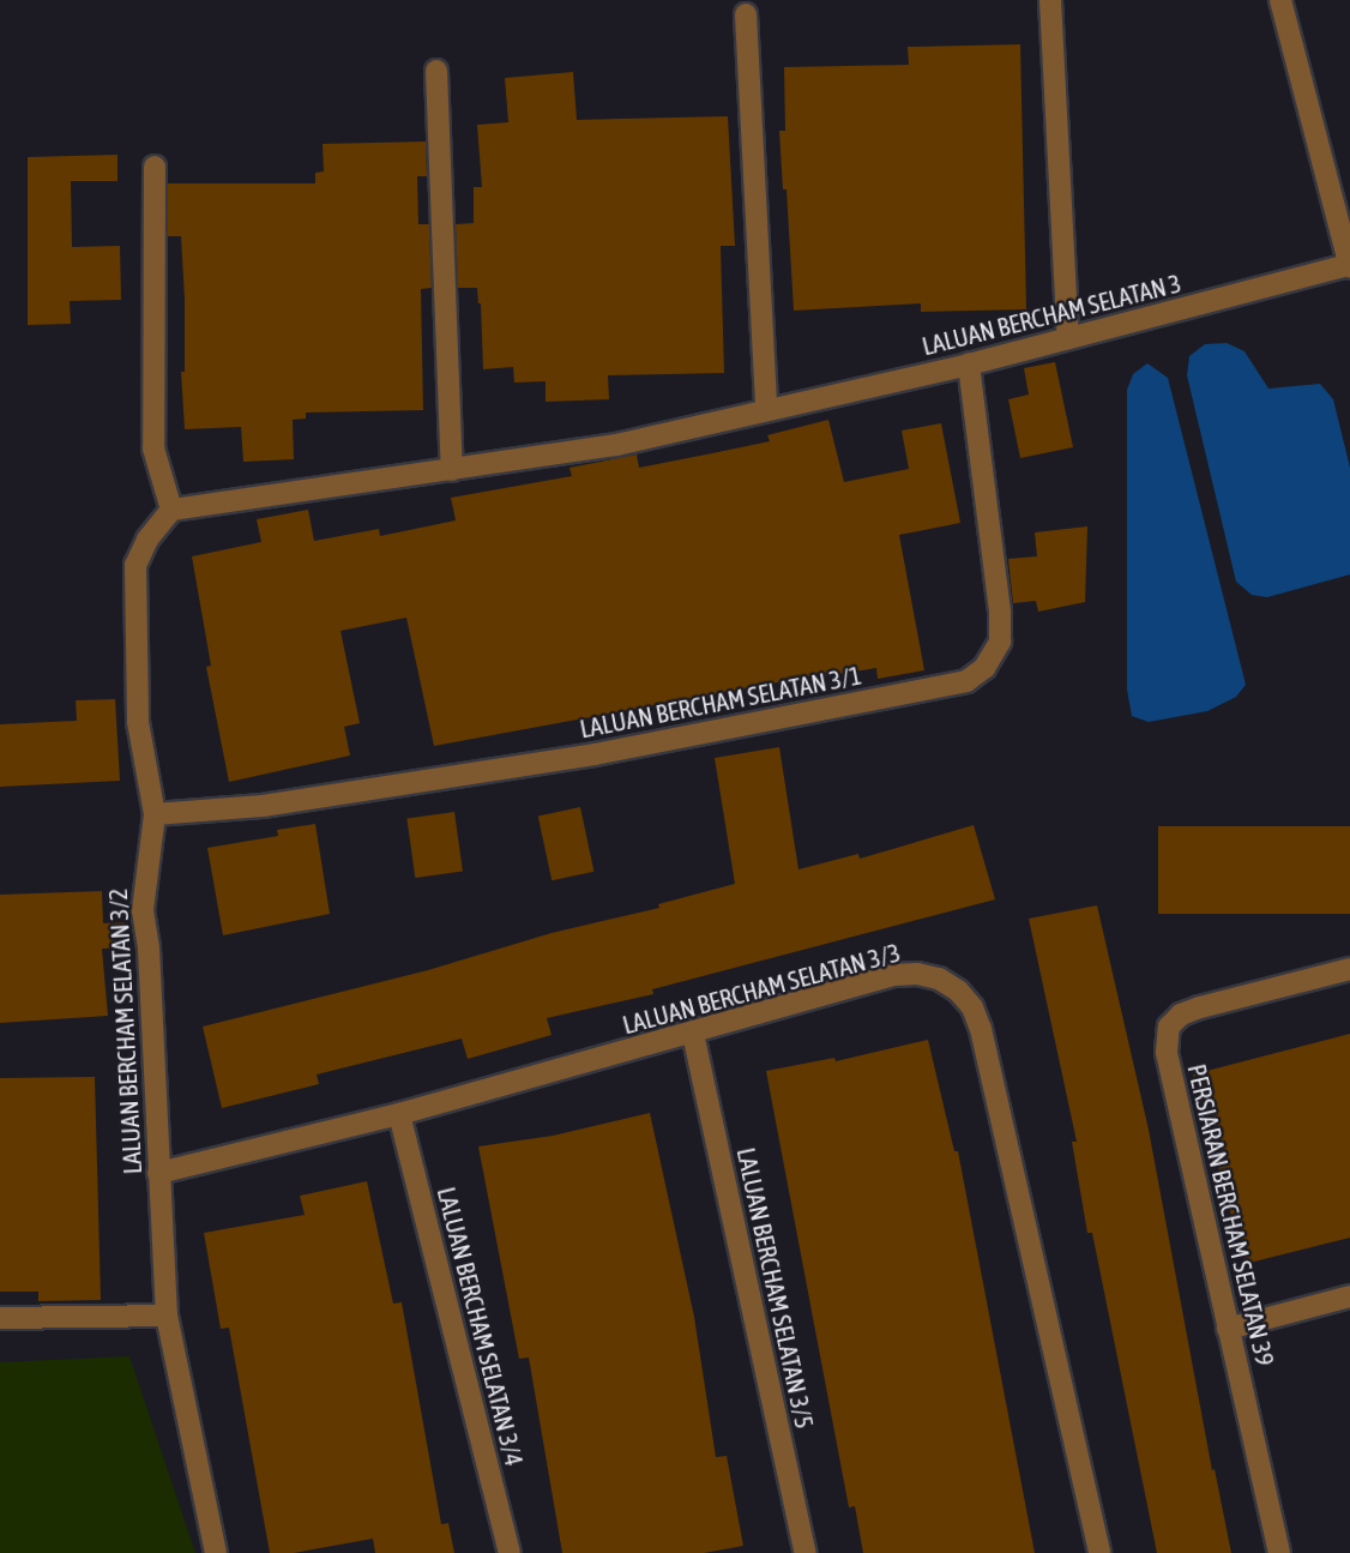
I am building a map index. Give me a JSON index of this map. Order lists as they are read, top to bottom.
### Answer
{
  "streets": {
    "street": [
      "LALUAN BERCHAM SELATAN 3",
      "LALUAN BERCHAM SELATAN 3/1",
      "LALUAN BERCHAM SELATAN 3/3",
      "LALUAN BERCHAM SELATAN 3/2",
      "PERSIARAN BERCHAM SELATAN 39",
      "LALUAN BERCHAM SELATAN 3/5",
      "LALUAN BERCHAM SELATAN 3/4"
    ]
  },
  "crossings": [
    ["LALUAN BERCHAM SELATAN 3", "LALUAN BERCHAM SELATAN 3/1"],
    ["LALUAN BERCHAM SELATAN 3", "LALUAN BERCHAM SELATAN 3/2"],
    ["LALUAN BERCHAM SELATAN 3/1", "LALUAN BERCHAM SELATAN 3/2"],
    ["LALUAN BERCHAM SELATAN 3/3", "LALUAN BERCHAM SELATAN 3/2"],
    ["LALUAN BERCHAM SELATAN 3/3", "LALUAN BERCHAM SELATAN 3/5"],
    ["LALUAN BERCHAM SELATAN 3/3", "LALUAN BERCHAM SELATAN 3/4"]
  ]
}
